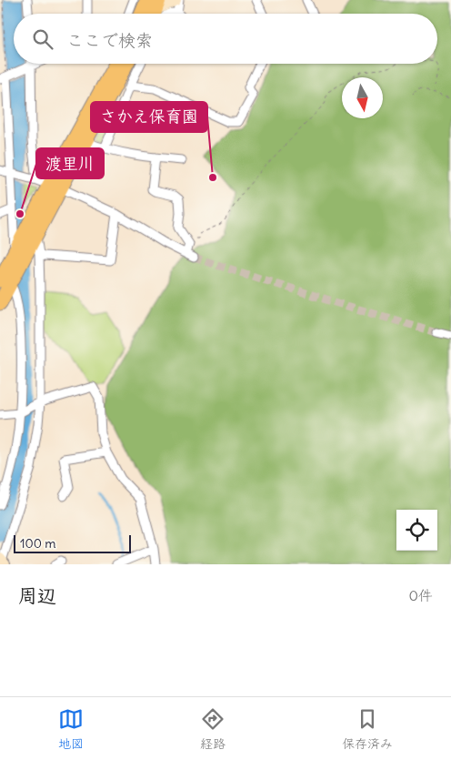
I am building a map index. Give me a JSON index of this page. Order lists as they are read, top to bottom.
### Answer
{
  "places": ["さかえ保育園", "渡里川"],
  "scale_bar": "100 m",
  "north": "bottom",
  "page": {
    "search": "ここで検索",
    "scale": "100 m",
    "heading": ["周辺", "0件"],
    "nav": ["地図", "経路", "保存済み"]
  }
}
